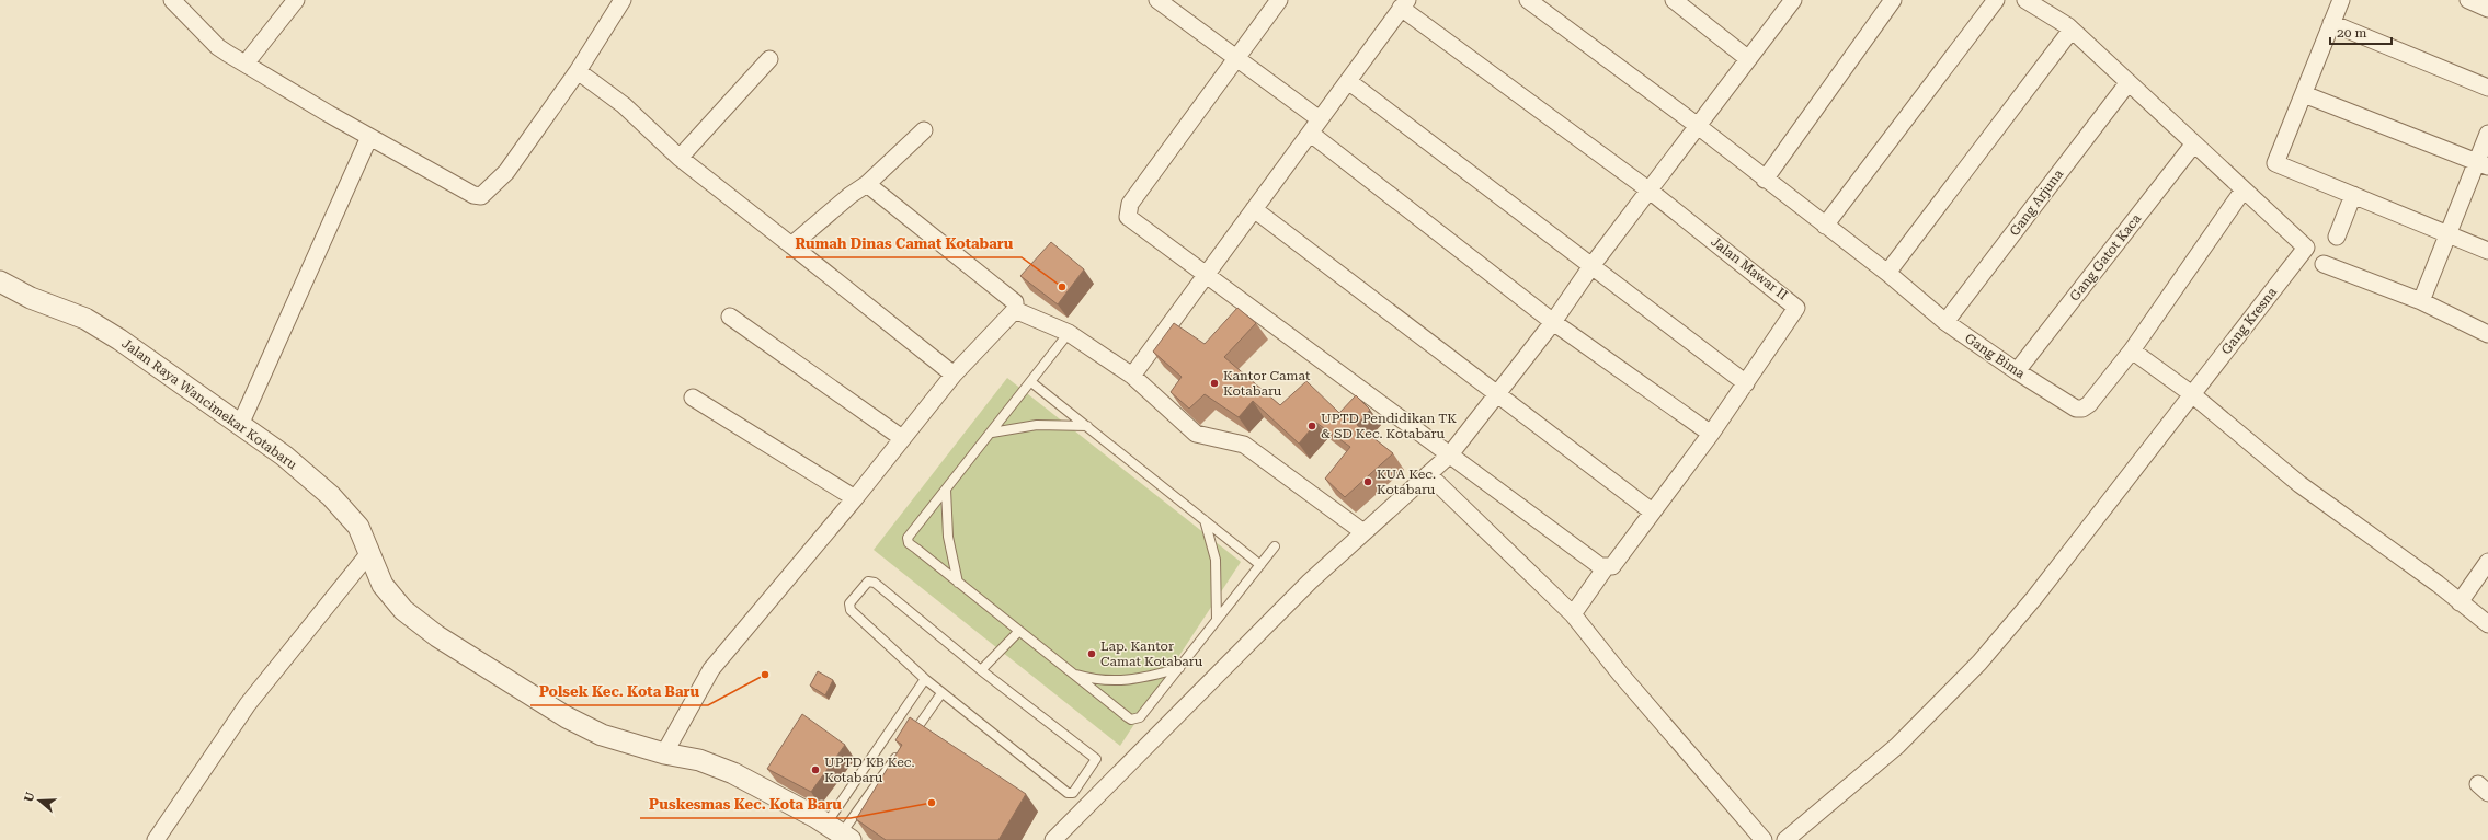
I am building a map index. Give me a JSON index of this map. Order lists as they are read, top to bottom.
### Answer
{
  "streets": {
    "street": [
      "Gang Arjuna",
      "Gang Gatot Kaca",
      "Jalan Mawar II",
      "Gang Kresna",
      "Gang Bima",
      "Jalan Raya Wancimekar Kotabaru"
    ]
  },
  "crossings": [
    ["Gang Arjuna", "Gang Bima"],
    ["Gang Gatot Kaca", "Gang Bima"],
    ["Gang Kresna", "Gang Bima"]
  ],
  "places": [
    "Rumah Dinas Camat Kotabaru",
    "Kantor Camat Kotabaru",
    "UPTD Pendidikan TK & SD Kec. Kotabaru",
    "KUA Kec. Kotabaru",
    "Lap. Kantor Camat Kotabaru",
    "Polsek Kec. Kota Baru",
    "UPTD KB Kec. Kotabaru",
    "Puskesmas Kec. Kota Baru"
  ],
  "scale_bar": "20 m",
  "north": "left"
}
